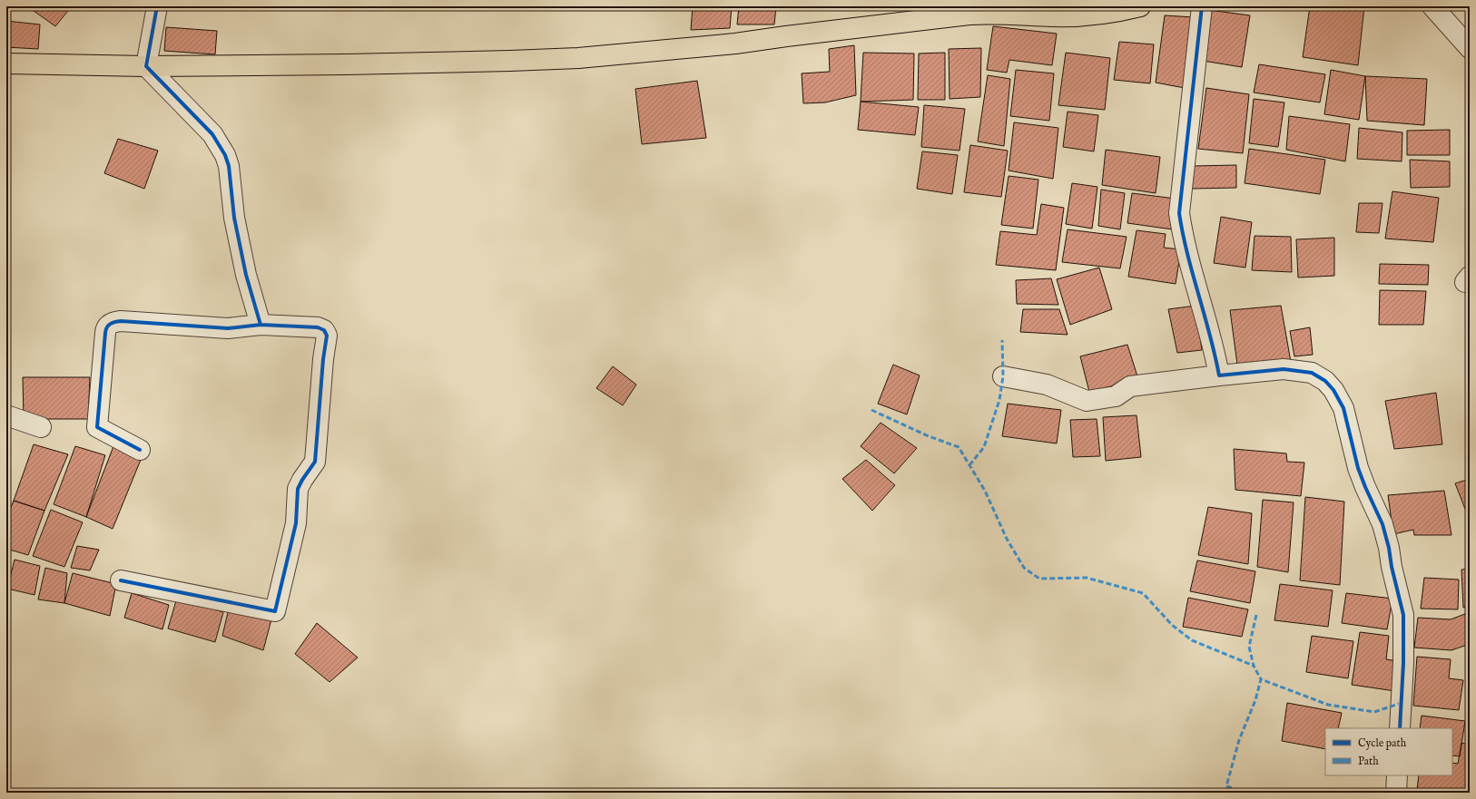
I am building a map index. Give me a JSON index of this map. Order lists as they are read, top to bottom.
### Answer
{
  "legend": ["Cycle path", "Path"]
}
